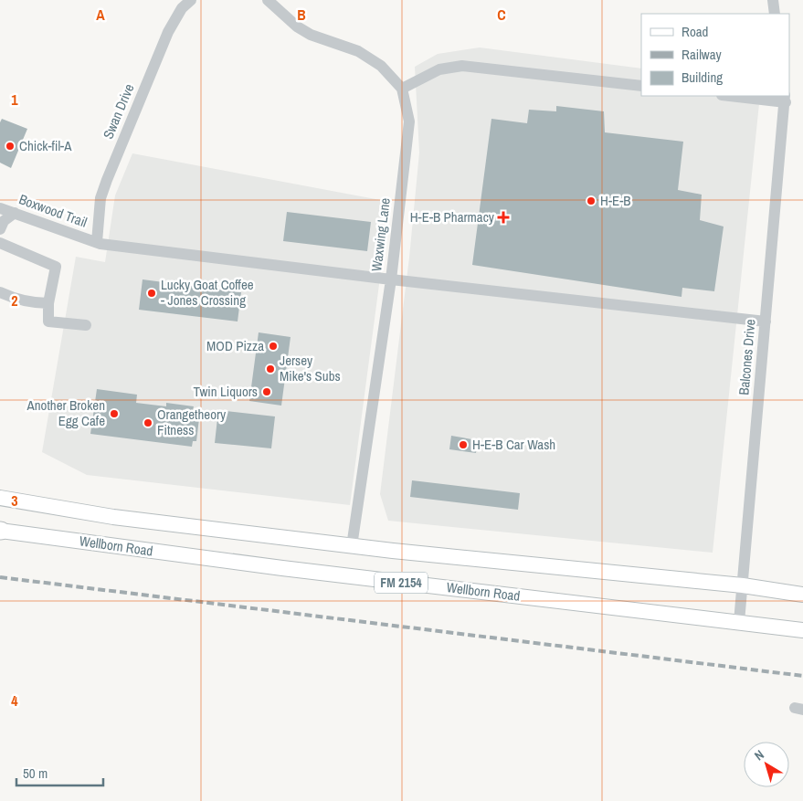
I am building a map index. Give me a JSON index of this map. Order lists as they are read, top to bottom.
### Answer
{
  "streets": {
    "main road": ["Wellborn Road", "FM 2154"],
    "street": [
      "Swan Drive",
      "Boxwood Trail",
      "Waxwing Lane",
      "Balcones Drive"
    ]
  },
  "crossings": [
    ["Swan Drive", "Boxwood Trail"],
    ["Boxwood Trail", "Waxwing Lane"],
    ["Boxwood Trail", "Balcones Drive"],
    ["Waxwing Lane", "Wellborn Road"],
    ["Balcones Drive", "Wellborn Road"]
  ],
  "places": {
    "other": [
      "Chick-fil-A",
      "H-E-B",
      "Lucky Goat Coffee - Jones Crossing",
      "MOD Pizza",
      "Jersey Mike's Subs",
      "Twin Liquors",
      "Another Broken Egg Cafe",
      "Orangetheory Fitness",
      "H-E-B Car Wash"
    ],
    "health": ["H-E-B Pharmacy"]
  },
  "legend": ["Road", "Railway", "Building"],
  "scale_bar": "50 m",
  "north": "top left",
  "grid": {
    "columns": ["A", "B", "C"],
    "rows": [
      "1",
      "2",
      "3",
      "4"
    ]
  }
}
